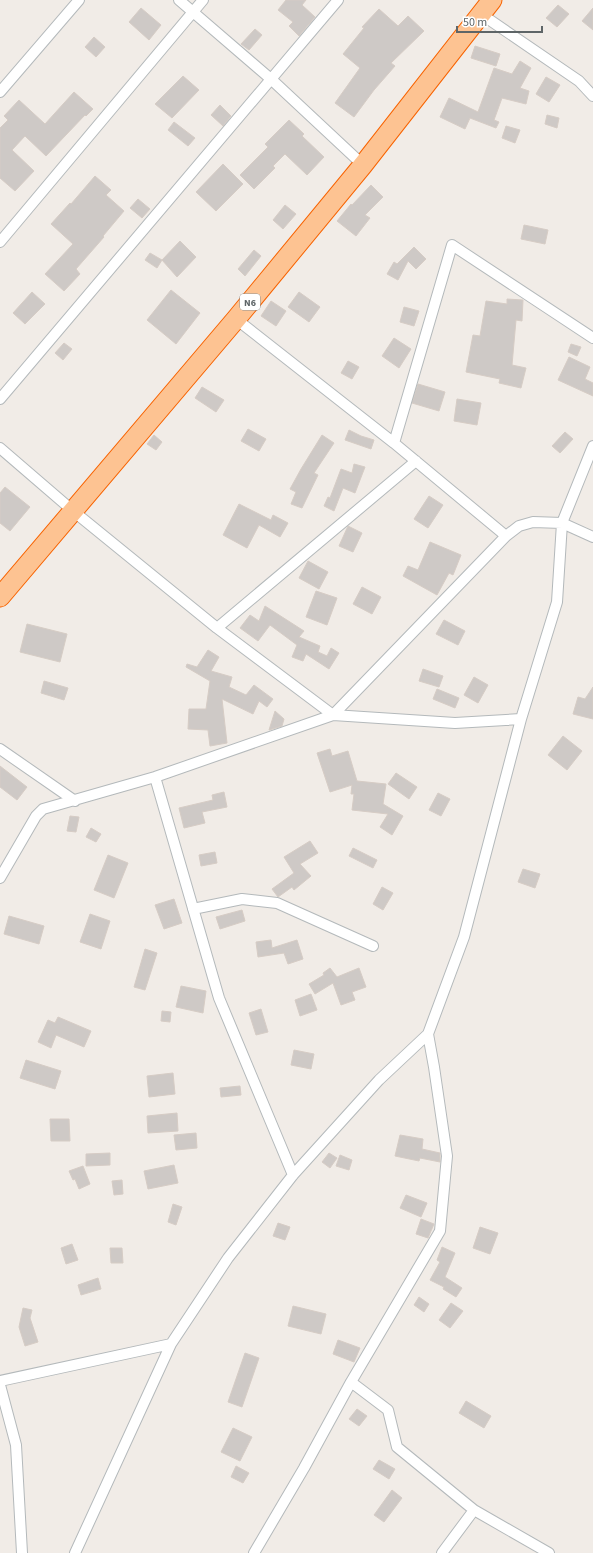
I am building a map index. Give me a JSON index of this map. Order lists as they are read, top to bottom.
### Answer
{
  "streets": {
    "highway": ["N6"]
  },
  "scale_bar": "50 m"
}
